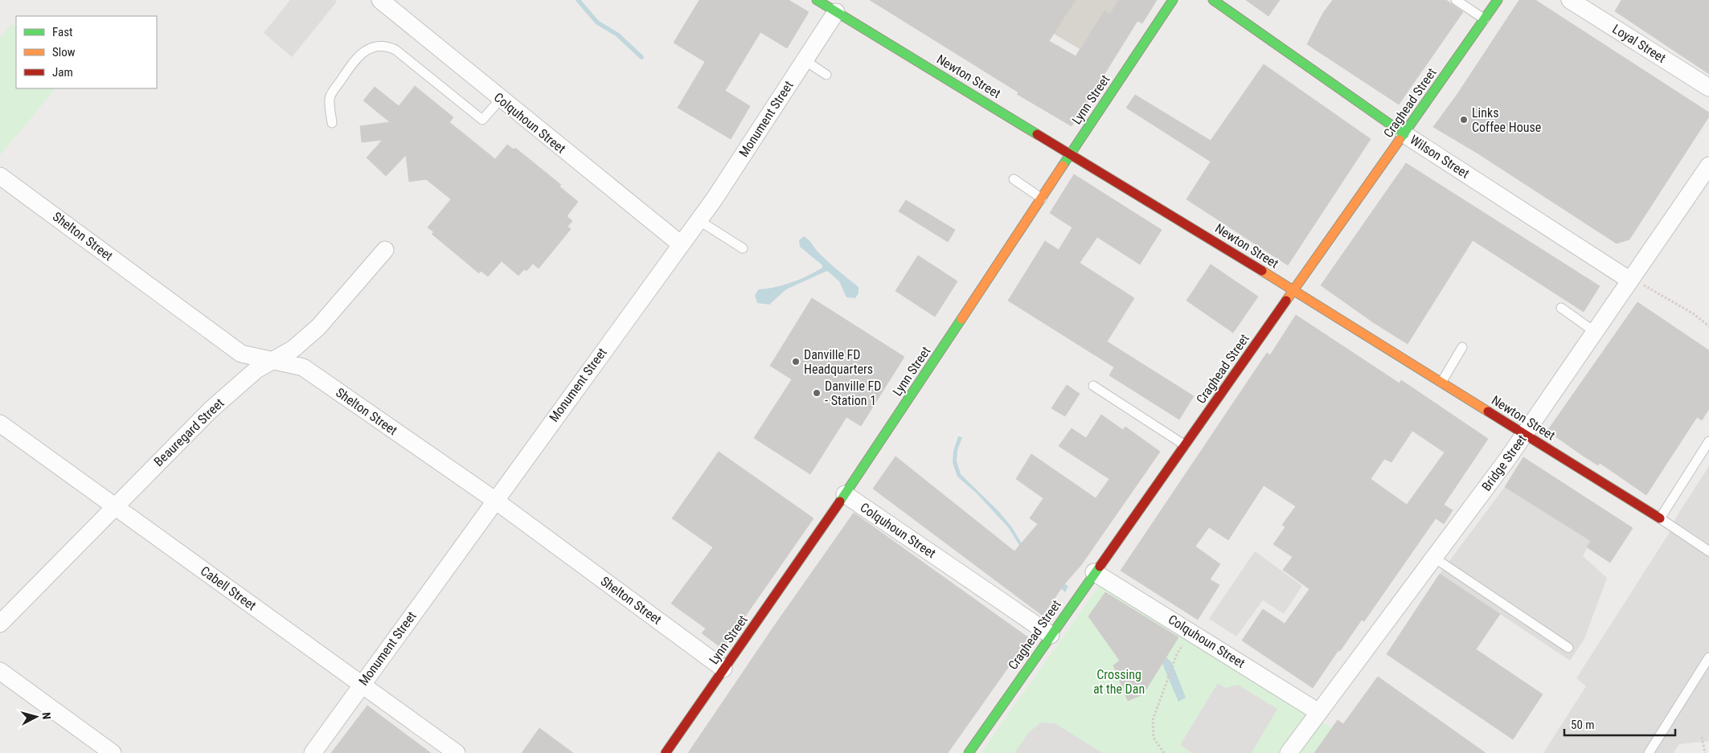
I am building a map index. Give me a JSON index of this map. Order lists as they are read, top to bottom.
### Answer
{
  "streets": {
    "street": [
      "Loyal Street",
      "Newton Street",
      "Lynn Street",
      "Craghead Street",
      "Monument Street",
      "Colquhoun Street",
      "Wilson Street",
      "Shelton Street",
      "Beauregard Street",
      "Bridge Street",
      "Cabell Street"
    ]
  },
  "crossings": [
    ["Newton Street", "Lynn Street"],
    ["Newton Street", "Craghead Street"],
    ["Newton Street", "Monument Street"],
    ["Newton Street", "Bridge Street"],
    ["Lynn Street", "Colquhoun Street"],
    ["Lynn Street", "Shelton Street"],
    ["Craghead Street", "Colquhoun Street"],
    ["Craghead Street", "Wilson Street"],
    ["Monument Street", "Colquhoun Street"],
    ["Monument Street", "Shelton Street"],
    ["Monument Street", "Cabell Street"],
    ["Colquhoun Street", "Bridge Street"],
    ["Wilson Street", "Bridge Street"],
    ["Shelton Street", "Beauregard Street"],
    ["Beauregard Street", "Cabell Street"]
  ],
  "parks": ["Crossing at the Dan"],
  "places": ["Links Coffee House", "Danville FD Headquarters", "Danville FD - Station 1"],
  "legend": ["Fast", "Slow", "Jam"],
  "scale_bar": "50 m",
  "north": "right"
}
